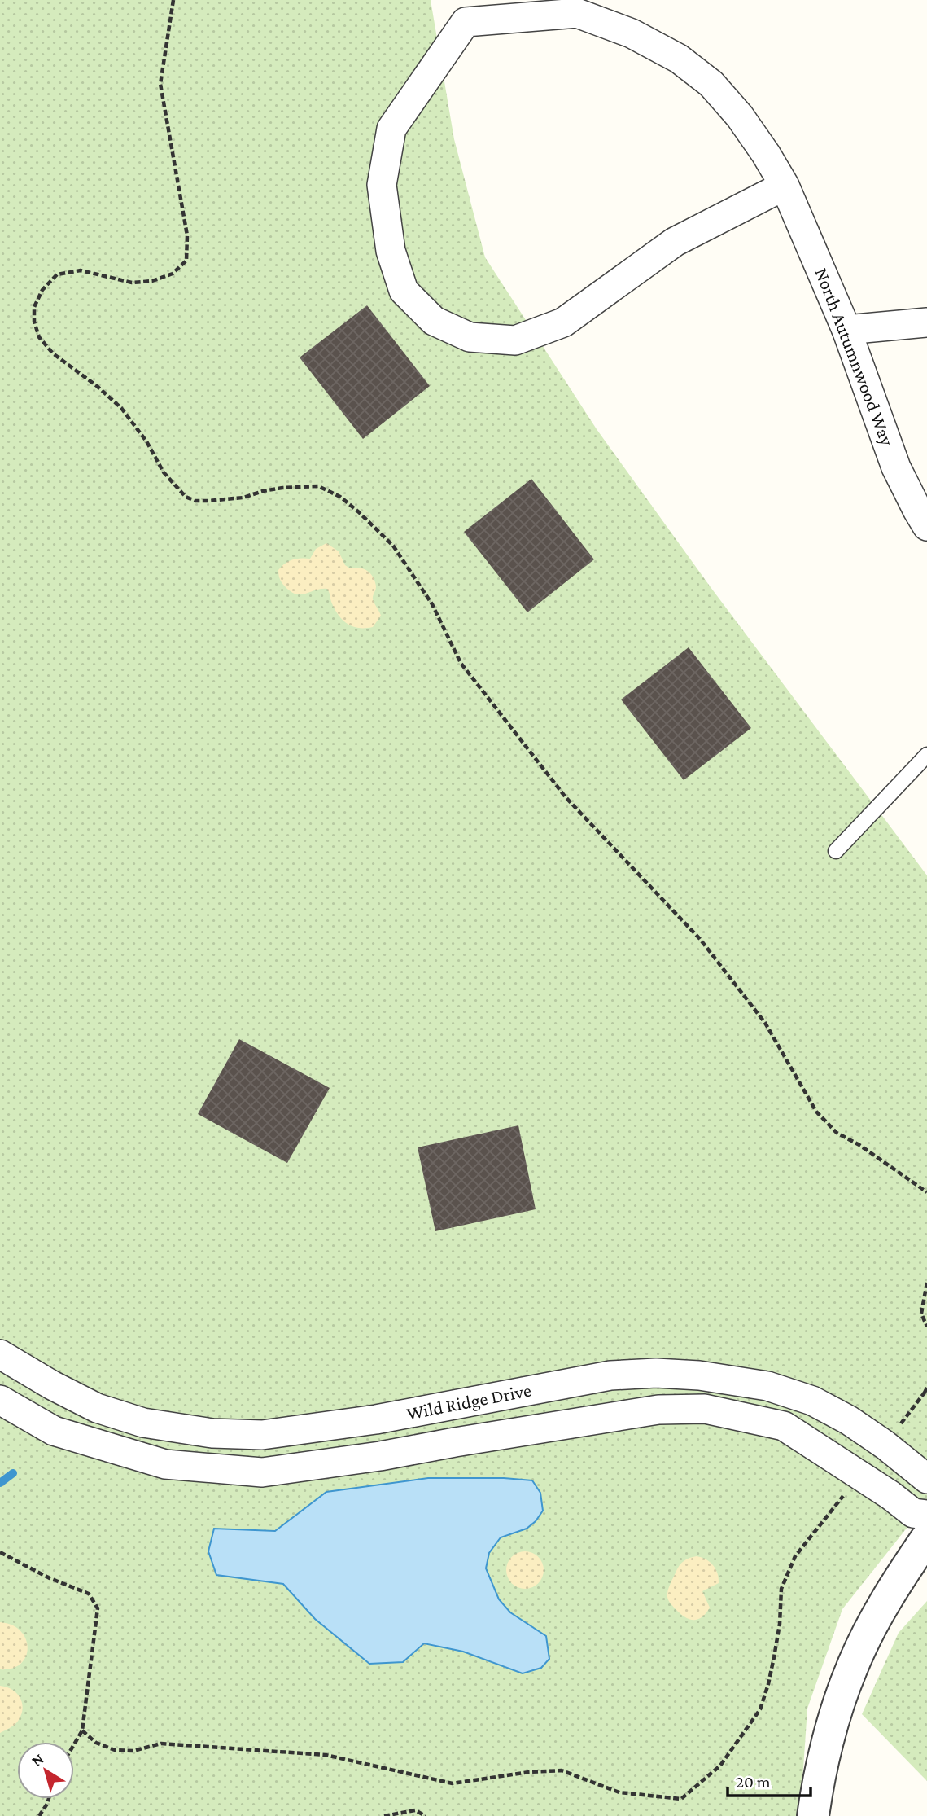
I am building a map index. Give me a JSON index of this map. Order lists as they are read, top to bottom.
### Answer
{
  "streets": {
    "street": ["North Autumnwood Way", "Wild Ridge Drive"]
  },
  "scale_bar": "20 m",
  "north": "top left"
}
